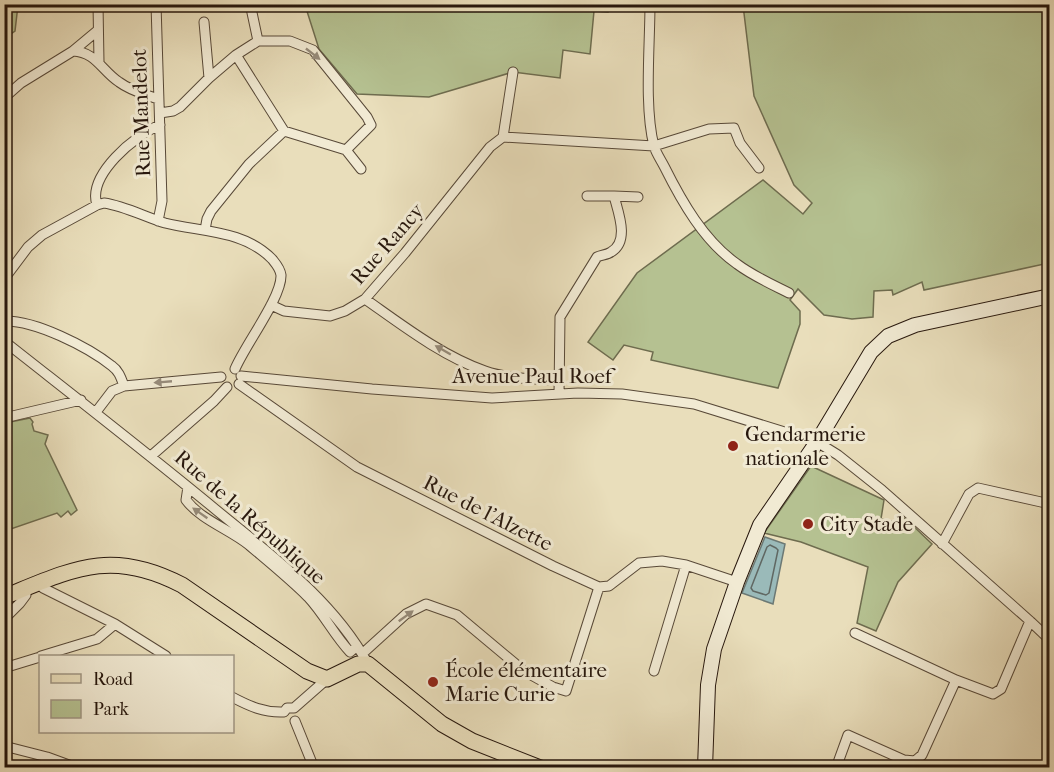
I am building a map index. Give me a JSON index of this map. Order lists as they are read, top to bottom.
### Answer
{
  "streets": {
    "street": [
      "Rue Mandelot",
      "Rue Rancy",
      "Avenue Paul Roef",
      "Rue de l'Alzette",
      "Rue de la République"
    ]
  },
  "crossings": [
    ["Avenue Paul Roef", "Rue de l'Alzette"]
  ],
  "places": ["Gendarmerie nationale", "City Stade", "École élémentaire Marie Curie"],
  "legend": ["Road", "Park"]
}
